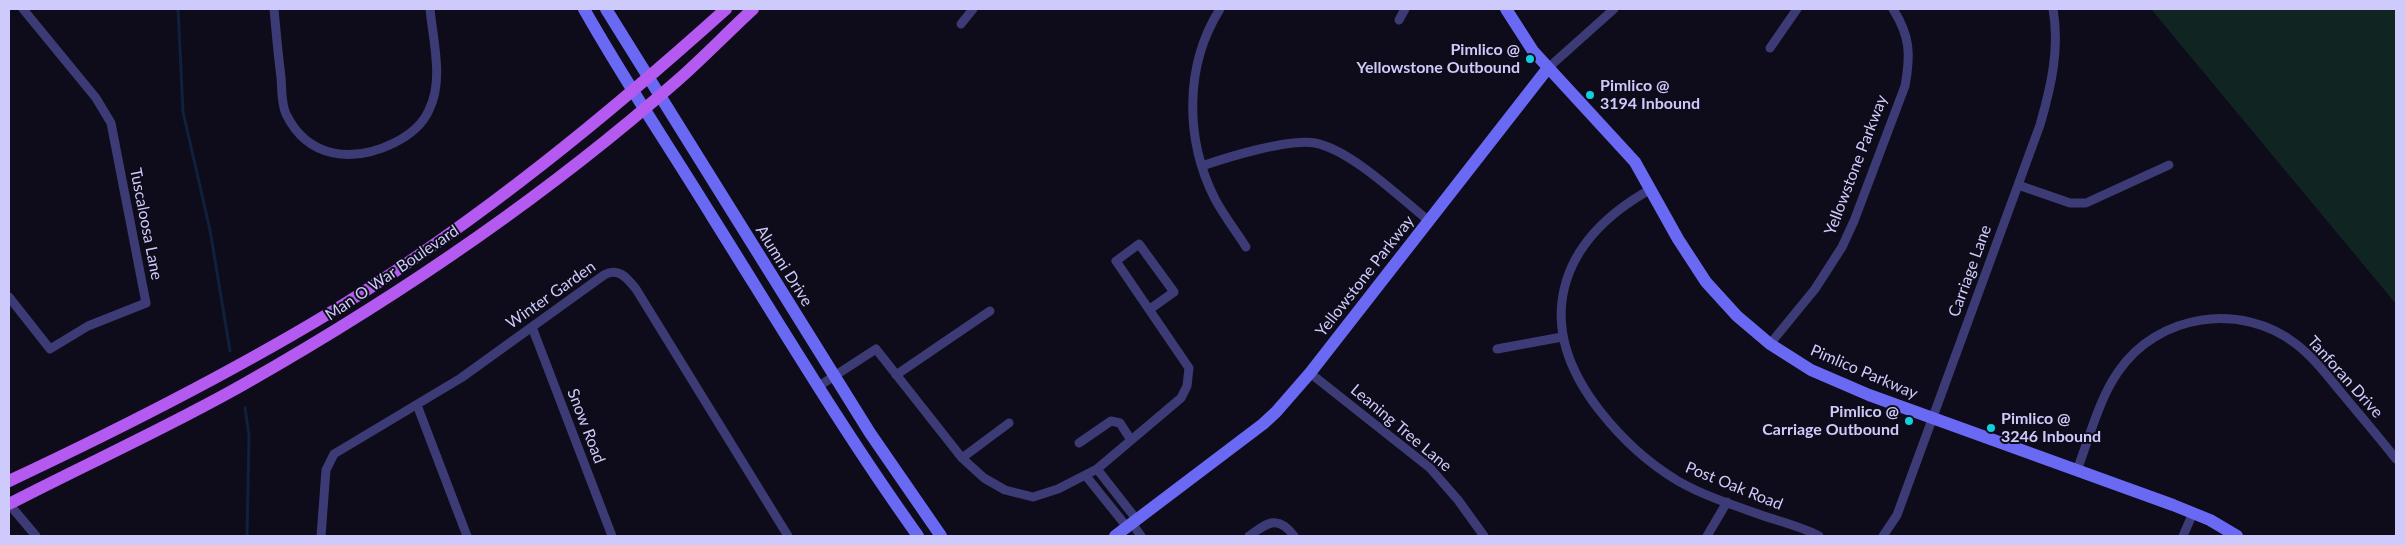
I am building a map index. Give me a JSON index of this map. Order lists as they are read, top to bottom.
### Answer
{
  "streets": {
    "main road": ["Man O War Boulevard"],
    "street": [
      "Yellowstone Parkway",
      "Tuscaloosa Lane",
      "Alumni Drive",
      "Carriage Lane",
      "Winter Garden",
      "Pimlico Parkway",
      "Tanforan Drive",
      "Snow Road",
      "Leaning Tree Lane",
      "Post Oak Road"
    ]
  },
  "crossings": [
    ["Yellowstone Parkway", "Pimlico Parkway"],
    ["Yellowstone Parkway", "Leaning Tree Lane"],
    ["Alumni Drive", "Man O War Boulevard"],
    ["Carriage Lane", "Pimlico Parkway"],
    ["Winter Garden", "Snow Road"],
    ["Pimlico Parkway", "Tanforan Drive"],
    ["Pimlico Parkway", "Post Oak Road"]
  ],
  "places": [
    "Pimlico @ Yellowstone Outbound",
    "Pimlico @ 3194 Inbound",
    "Pimlico @ Carriage Outbound",
    "Pimlico @ 3246 Inbound"
  ]
}
